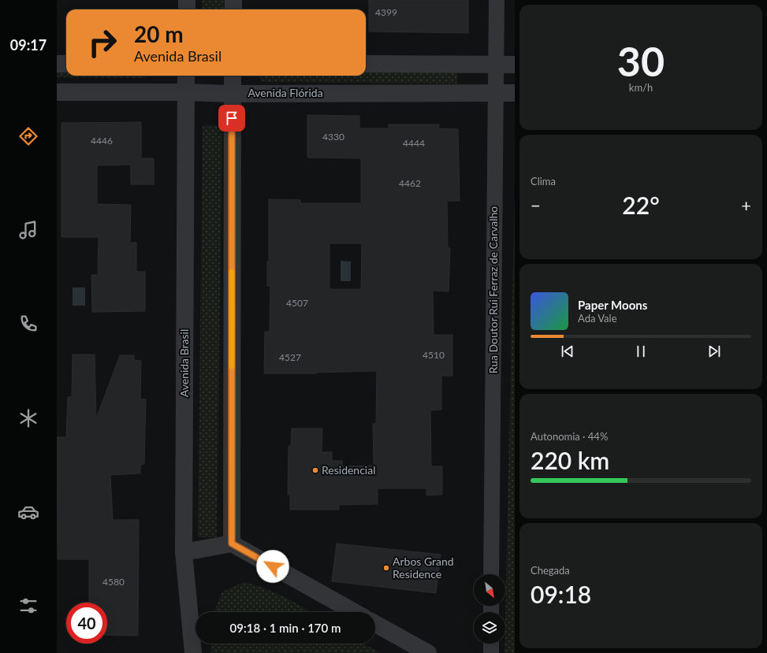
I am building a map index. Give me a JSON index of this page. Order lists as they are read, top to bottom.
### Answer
{
  "streets": {
    "street": ["Avenida Flórida", "Rua Doutor Rui Ferraz de Carvalho", "Avenida Brasil"]
  },
  "crossings": [
    ["Avenida Flórida", "Rua Doutor Rui Ferraz de Carvalho"],
    ["Avenida Flórida", "Avenida Brasil"]
  ],
  "places": ["Residencial", "Arbos Grand Residence"],
  "house_numbers": [
    "4399",
    "4330",
    "4446",
    "4444",
    "4462",
    "4507",
    "4510",
    "4527",
    "4580"
  ],
  "north": "bottom right",
  "page": {
    "tabs": "09:17",
    "tile": [
      ["30", "km/h"],
      "Clima",
      ["Autonomia · 44%", "220 km"],
      ["Chegada", "09:18"]
    ],
    "turn": ["20 m", "Avenida Brasil"],
    "heat": ["−", "22°", "+"],
    "song": ["Paper Moons", "Ada Vale"],
    "limit": "40",
    "trip": "09:18 · 1 min · 170 m"
  }
}
